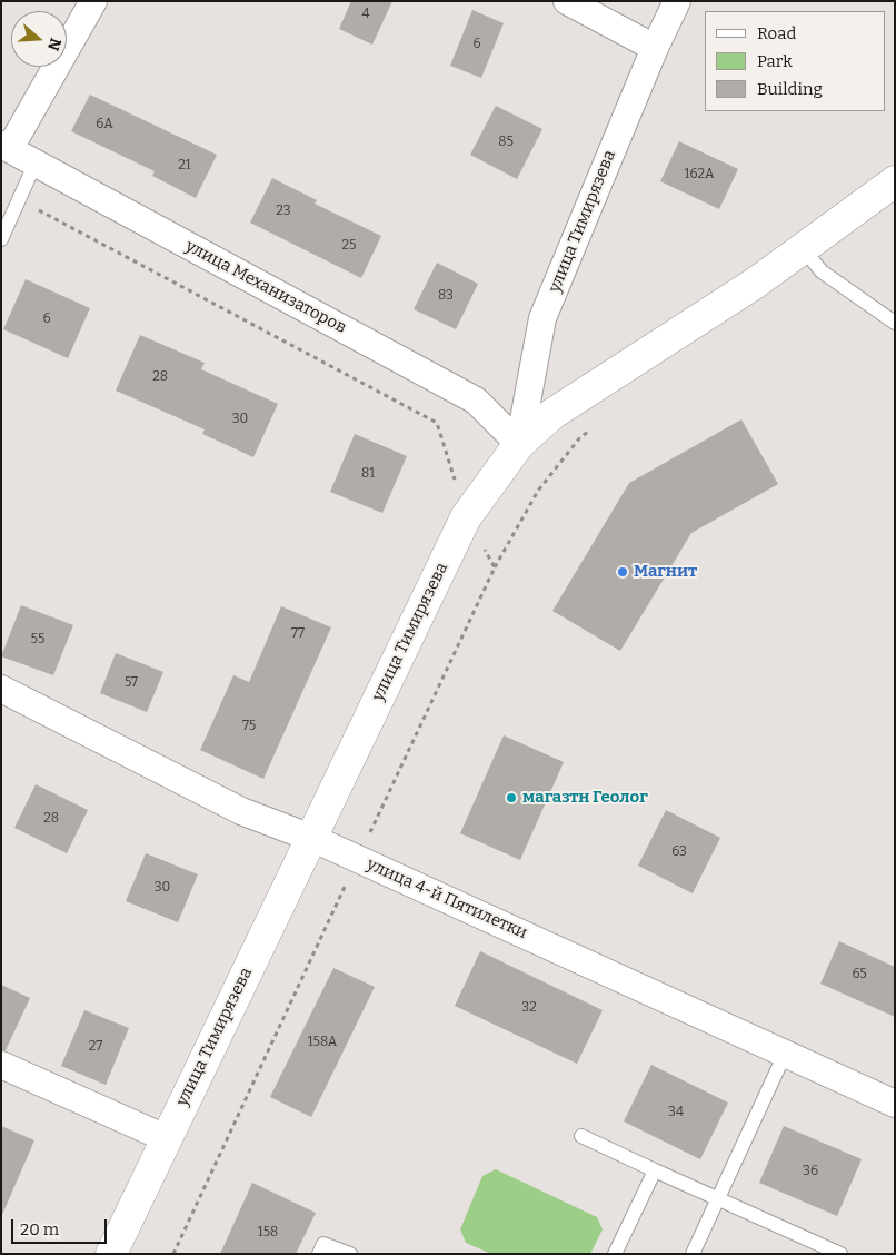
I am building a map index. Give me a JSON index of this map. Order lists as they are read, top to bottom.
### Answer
{
  "streets": {
    "main road": ["улица Тимирязева"],
    "street": ["улица Механизаторов", "улица 4-й Пятилетки"]
  },
  "crossings": [
    ["улица Тимирязева", "улица Механизаторов"],
    ["улица Тимирязева", "улица 4-й Пятилетки"]
  ],
  "places": ["Магнит", "магазтн Геолог"],
  "house_numbers": [
    "4",
    "6",
    "6А",
    "85",
    "21",
    "162А",
    "23",
    "25",
    "83",
    "6",
    "28",
    "30",
    "81",
    "77",
    "55",
    "57",
    "75",
    "28",
    "63",
    "30",
    "65",
    "32",
    "158А",
    "27",
    "34",
    "36",
    "158"
  ],
  "legend": ["Road", "Park", "Building"],
  "scale_bar": "20 m",
  "north": "right"
}
